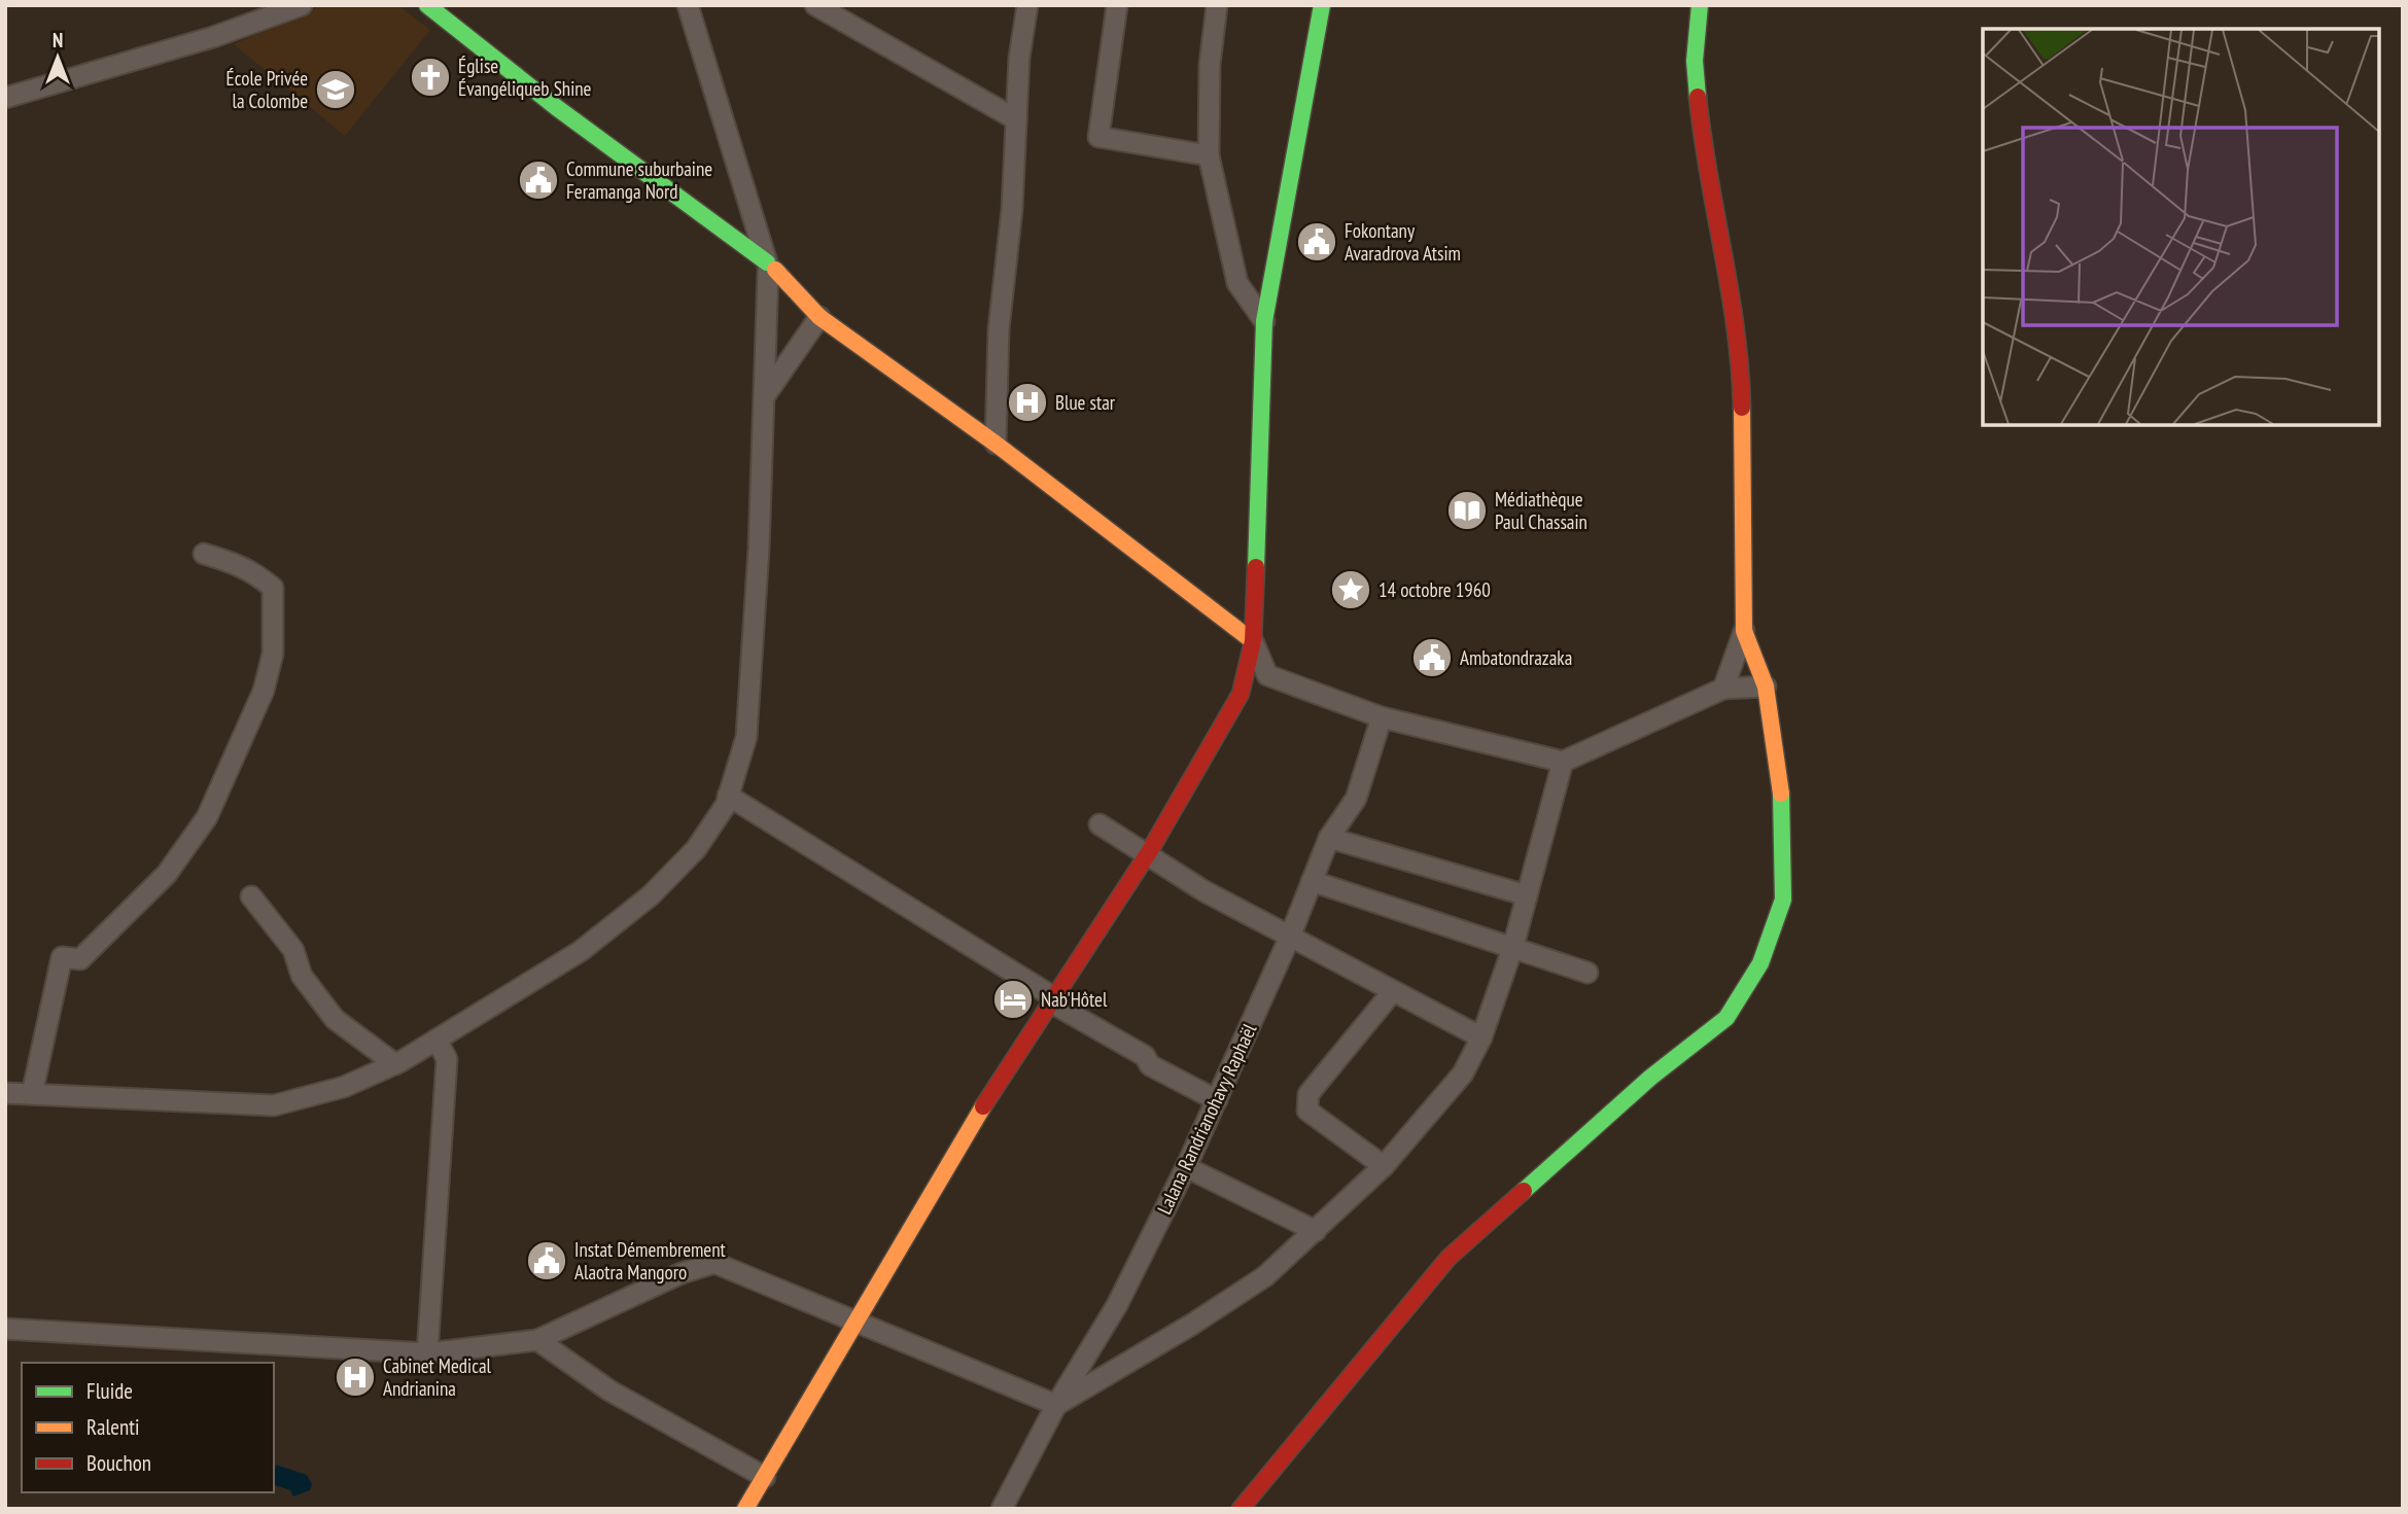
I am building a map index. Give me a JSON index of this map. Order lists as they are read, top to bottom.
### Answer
{
  "streets": {
    "street": ["Lalana Randrianohavy Raphaël"]
  },
  "places": {
    "church": ["Église Évangéliqueb Shine"],
    "school or university": ["École Privée la Colombe"],
    "public building": [
      "Commune suburbaine Feramanga Nord",
      "Fokontany Avaradrova Atsim",
      "Ambatondrazaka",
      "Instat Démembrement Alaotra Mangoro"
    ],
    "hospital": ["Blue star", "Cabinet Medical Andrianina"],
    "library": ["Médiathèque Paul Chassain"],
    "place": ["14 octobre 1960"],
    "hotel": ["Nab'Hôtel"]
  },
  "legend": ["Fluide", "Ralenti", "Bouchon"],
  "north": "top"
}
